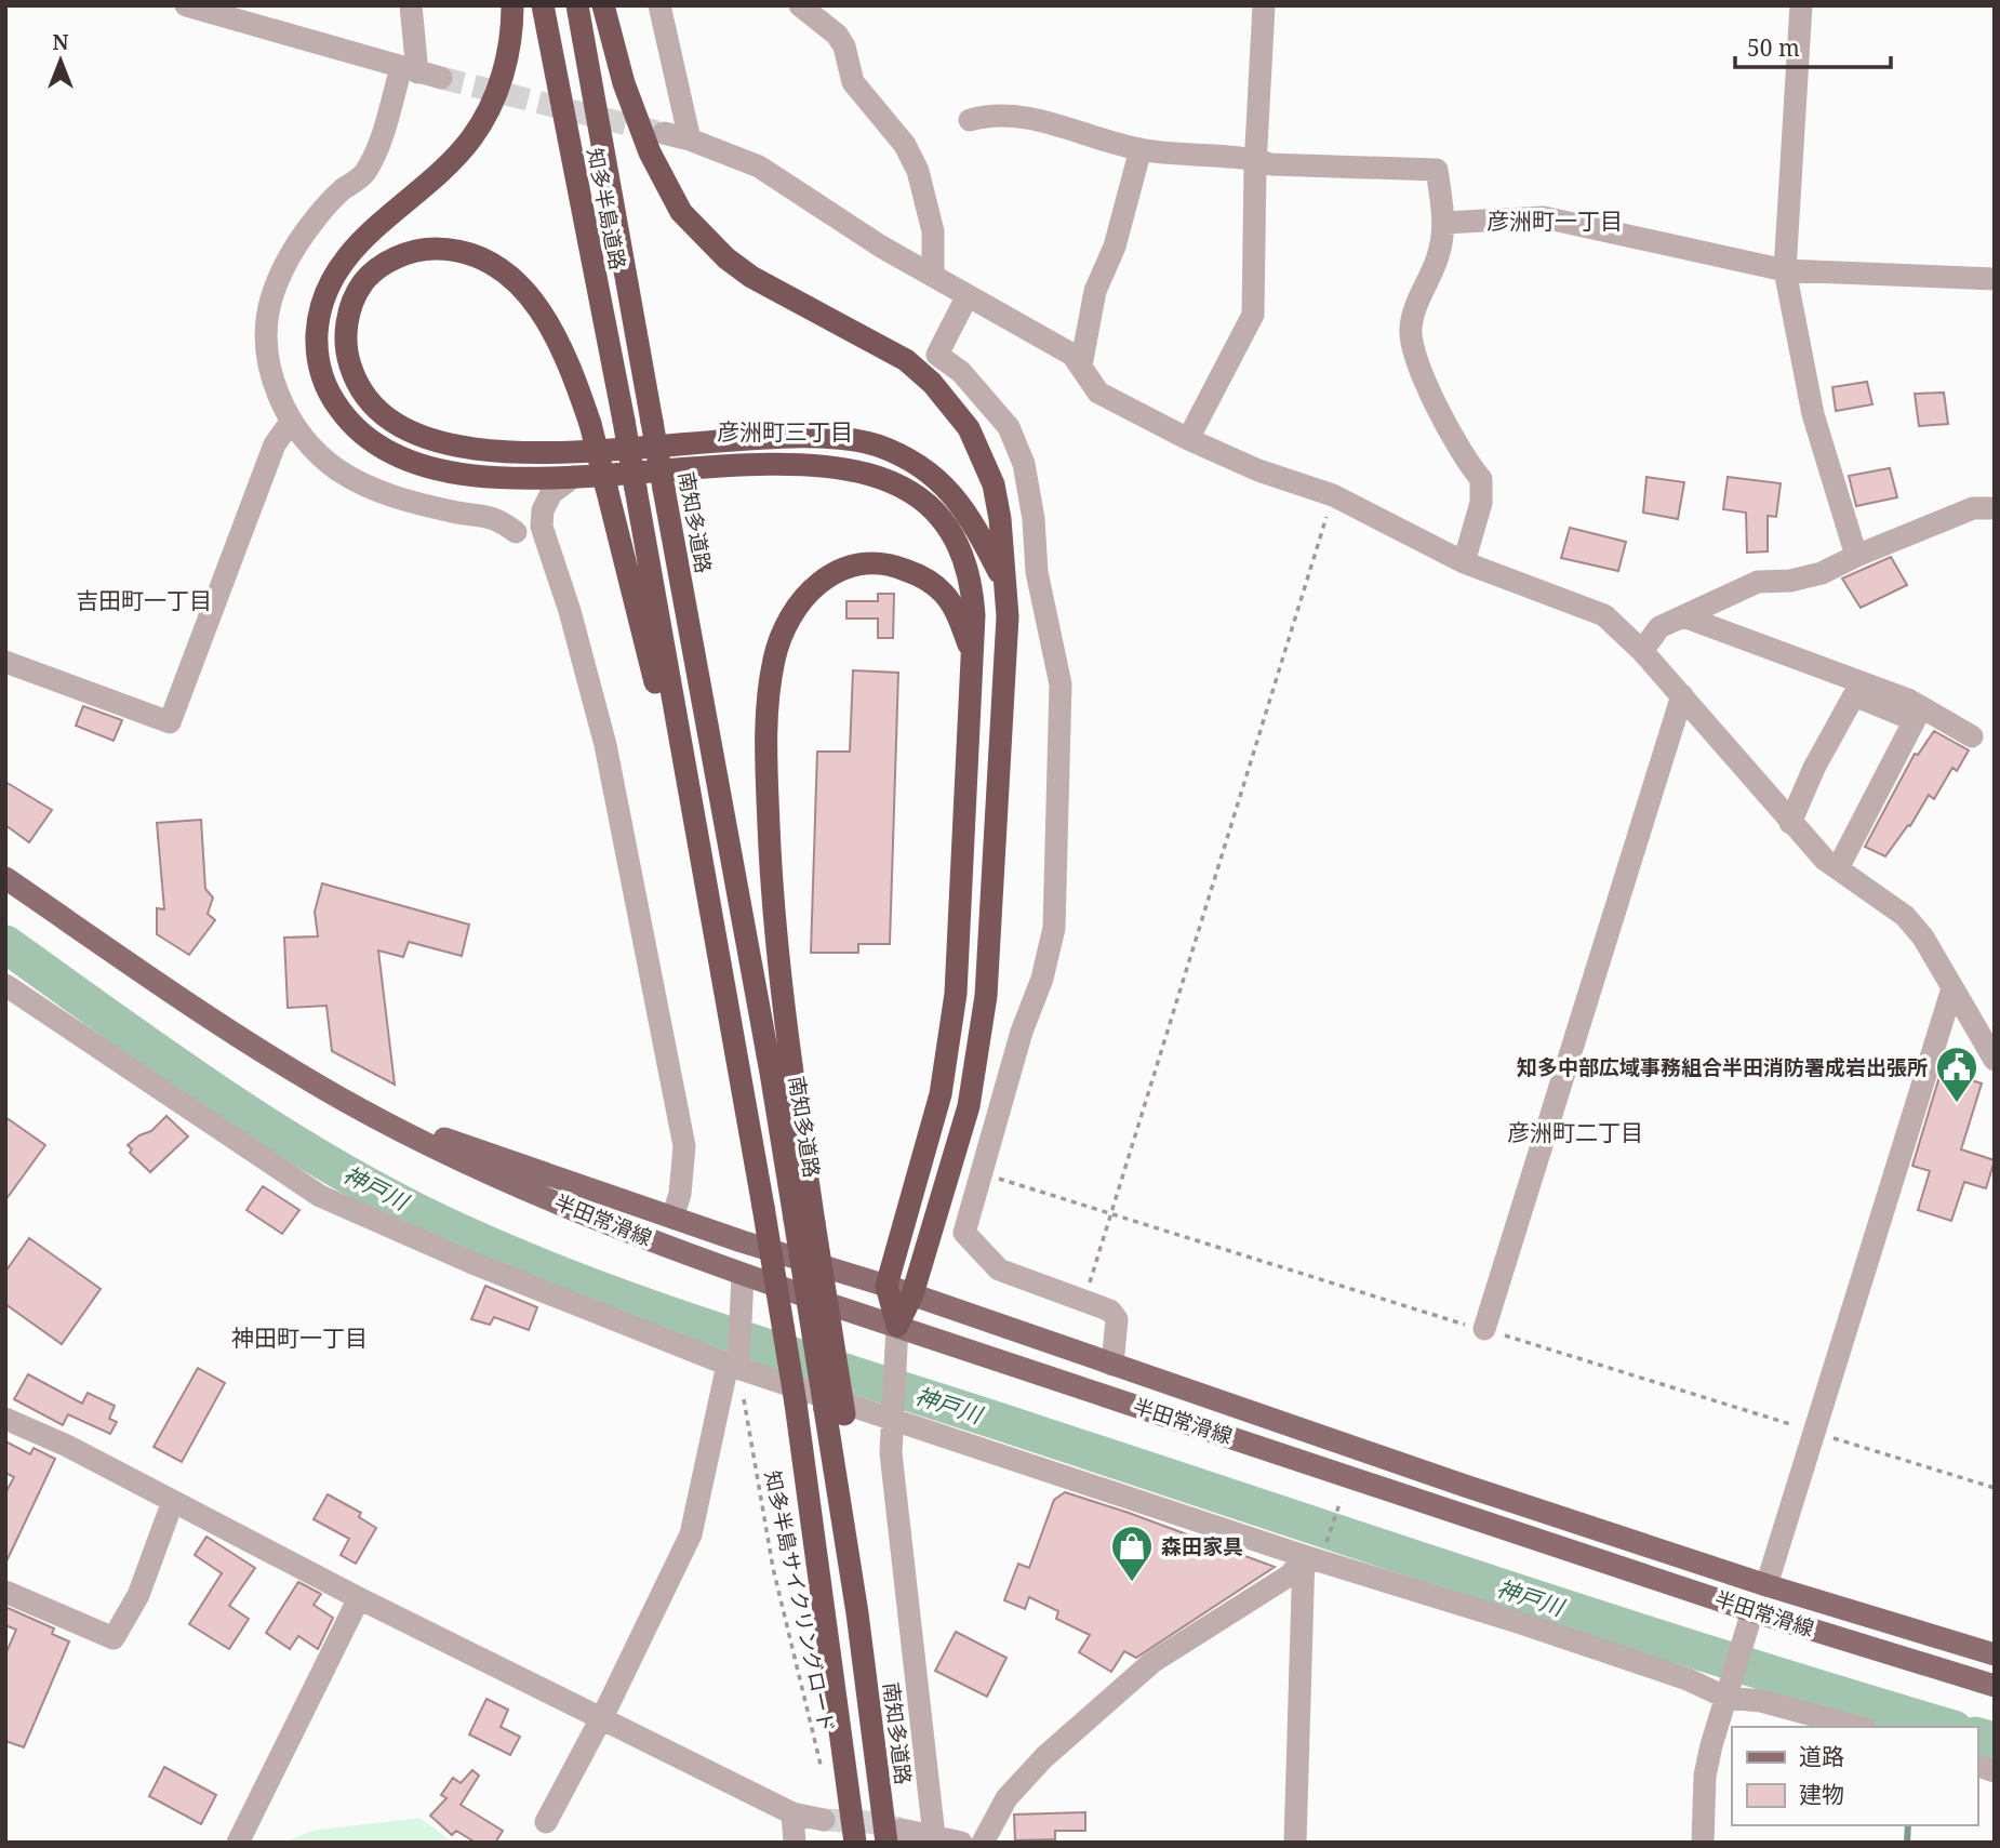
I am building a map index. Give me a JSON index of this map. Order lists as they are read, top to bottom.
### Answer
{
  "streets": {
    "highway": ["知多半島道路", "南知多道路"],
    "main road": ["半田常滑線"],
    "path": ["知多半島サイクリングロード"]
  },
  "crossings": [
    ["知多半島道路", "南知多道路"]
  ],
  "districts": [
    "彦洲町一丁目",
    "彦洲町三丁目",
    "吉田町一丁目",
    "彦洲町二丁目",
    "神田町一丁目"
  ],
  "water": ["神戸川"],
  "places": {
    "public building": ["知多中部広域事務組合半田消防署成岩出張所"],
    "shop": ["森田家具"]
  },
  "legend": ["道路", "建物"],
  "scale_bar": "50 m",
  "north": "top"
}
